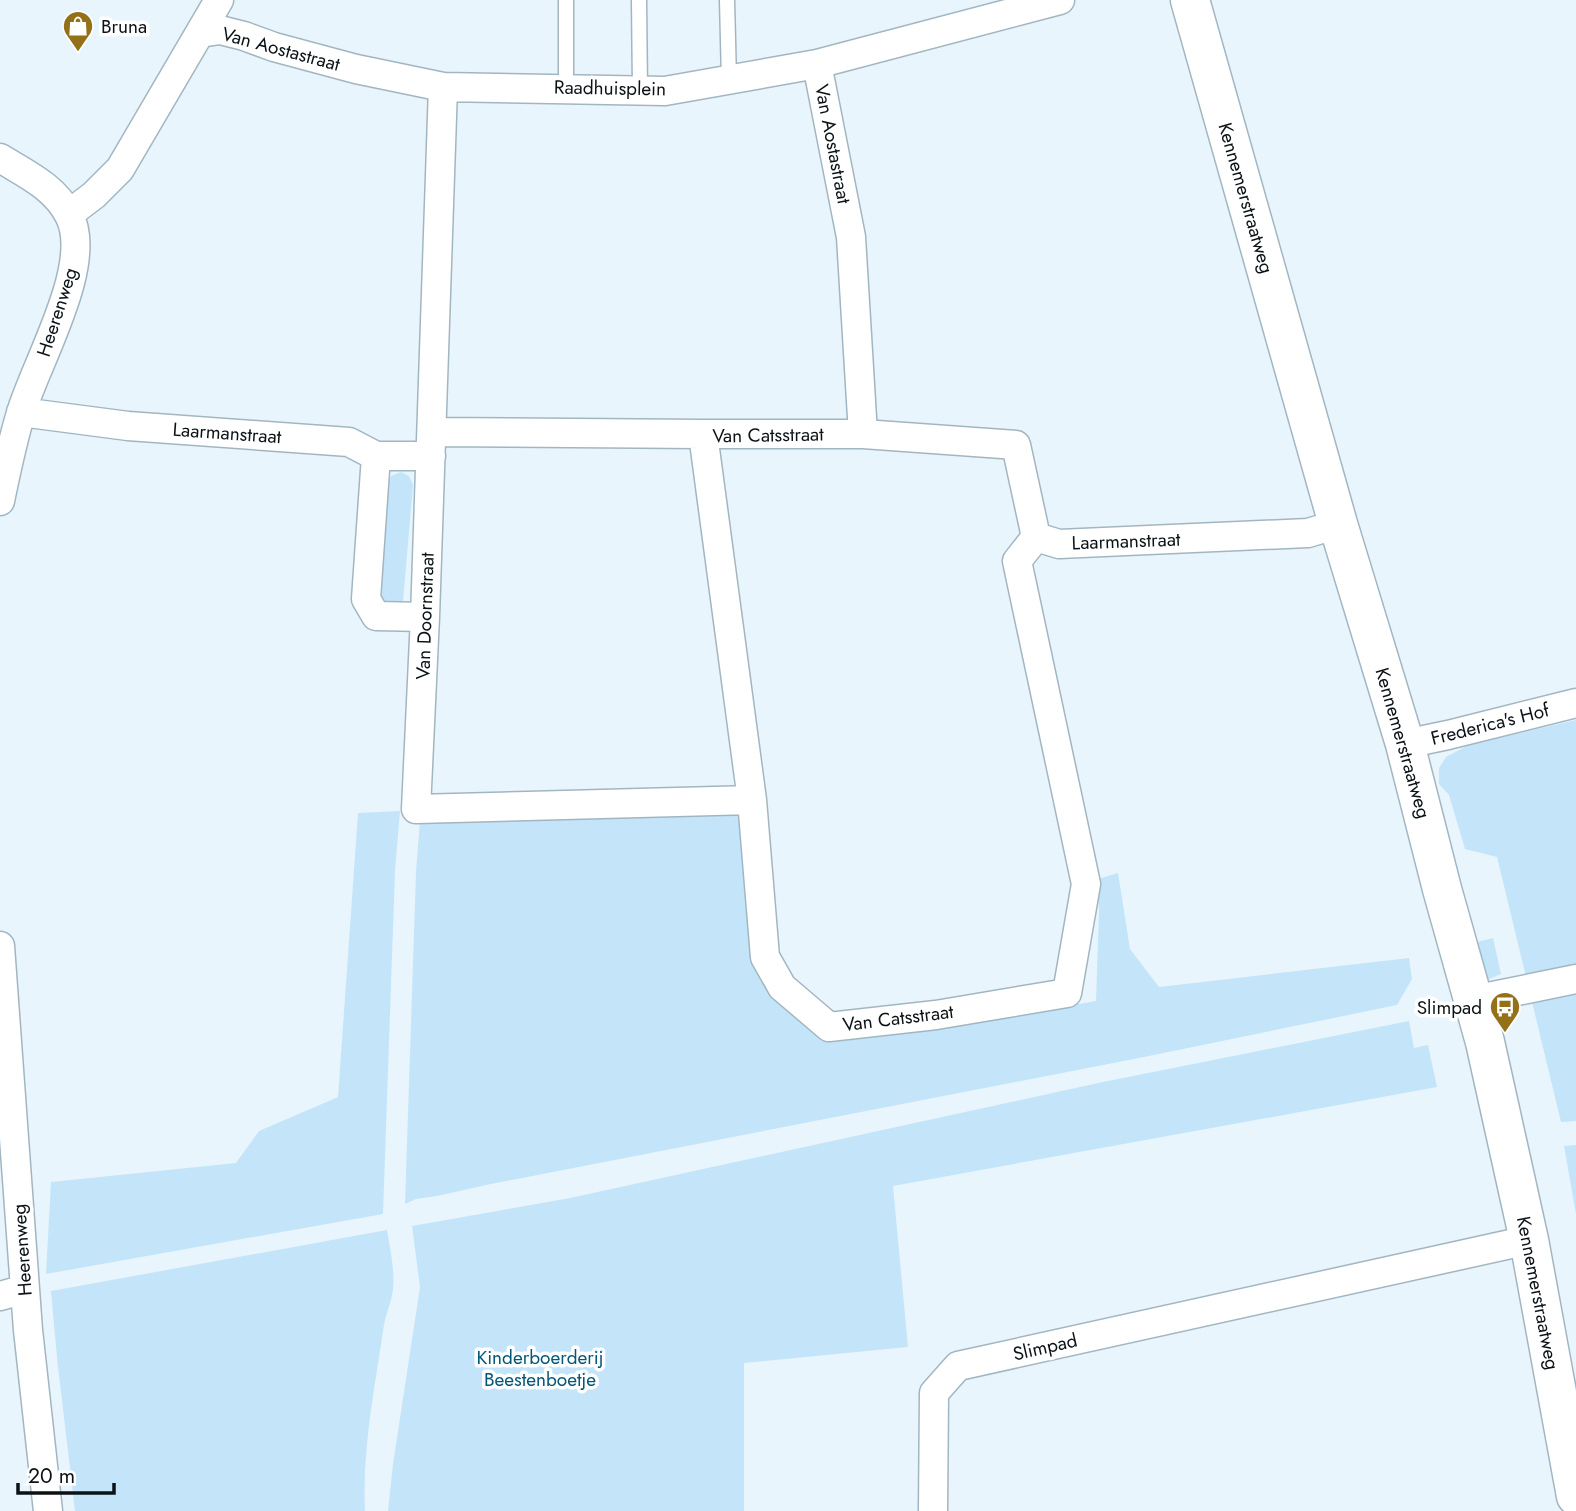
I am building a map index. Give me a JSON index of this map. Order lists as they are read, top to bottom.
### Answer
{
  "streets": {
    "main road": ["Kennemerstraatweg"],
    "street": [
      "Van Aostastraat",
      "Raadhuisplein",
      "Heerenweg",
      "Laarmanstraat",
      "Van Catsstraat",
      "Van Doornstraat",
      "Frederica's Hof",
      "Slimpad"
    ]
  },
  "crossings": [
    ["Van Aostastraat", "Raadhuisplein"],
    ["Van Aostastraat", "Van Catsstraat"],
    ["Van Aostastraat", "Van Doornstraat"],
    ["Raadhuisplein", "Van Doornstraat"],
    ["Kennemerstraatweg", "Laarmanstraat"],
    ["Kennemerstraatweg", "Frederica's Hof"],
    ["Kennemerstraatweg", "Slimpad"],
    ["Heerenweg", "Laarmanstraat"],
    ["Laarmanstraat", "Van Catsstraat"],
    ["Laarmanstraat", "Van Doornstraat"],
    ["Van Catsstraat", "Van Doornstraat"]
  ],
  "parks": ["Kinderboerderij Beestenboetje"],
  "places": {
    "shop": ["Bruna"],
    "bus stop": ["Slimpad"]
  },
  "scale_bar": "20 m"
}
